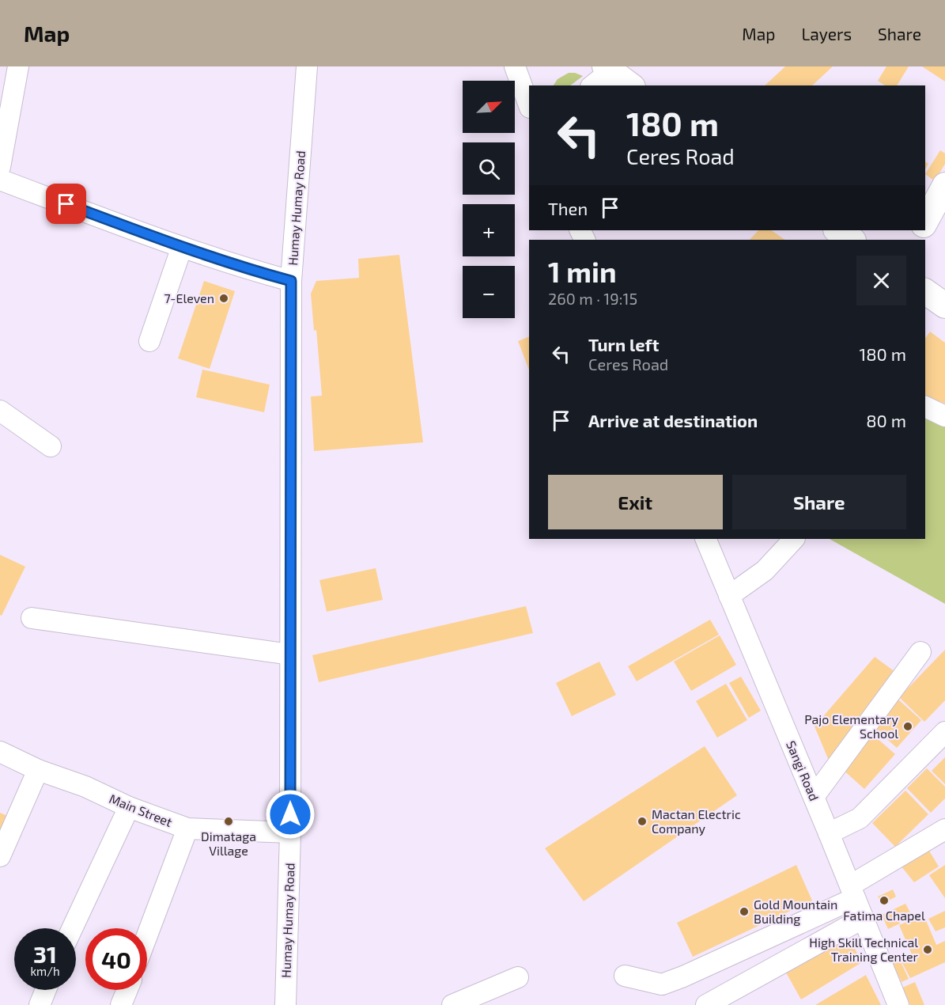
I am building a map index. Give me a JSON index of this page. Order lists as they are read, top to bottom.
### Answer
{
  "streets": {
    "street": ["Humay Humay Road", "Sangi Road", "Main Street"]
  },
  "crossings": [
    ["Humay Humay Road", "Main Street"]
  ],
  "places": [
    "7-Eleven",
    "Pajo Elementary School",
    "Dimataga Village",
    "Mactan Electric Company",
    "Fatima Chapel",
    "Gold Mountain Building",
    "High Skill Technical Training Center"
  ],
  "north": "top right",
  "page": {
    "header": "Map",
    "nav": ["Map", "Layers", "Share"],
    "map_buttons": ["+", "−"],
    "turn": ["180 m", "Ceres Road"],
    "then": "Then",
    "heading": ["1 min", "260 m · 19:15"],
    "list": [
      {
        "name": "Turn left",
        "note": "Ceres Road",
        "value": "180 m"
      },
      {
        "name": "Arrive at destination",
        "value": "80 m"
      }
    ],
    "buttons": ["Exit", "Share"],
    "speed": "31 km/h",
    "limit": "40"
  }
}
